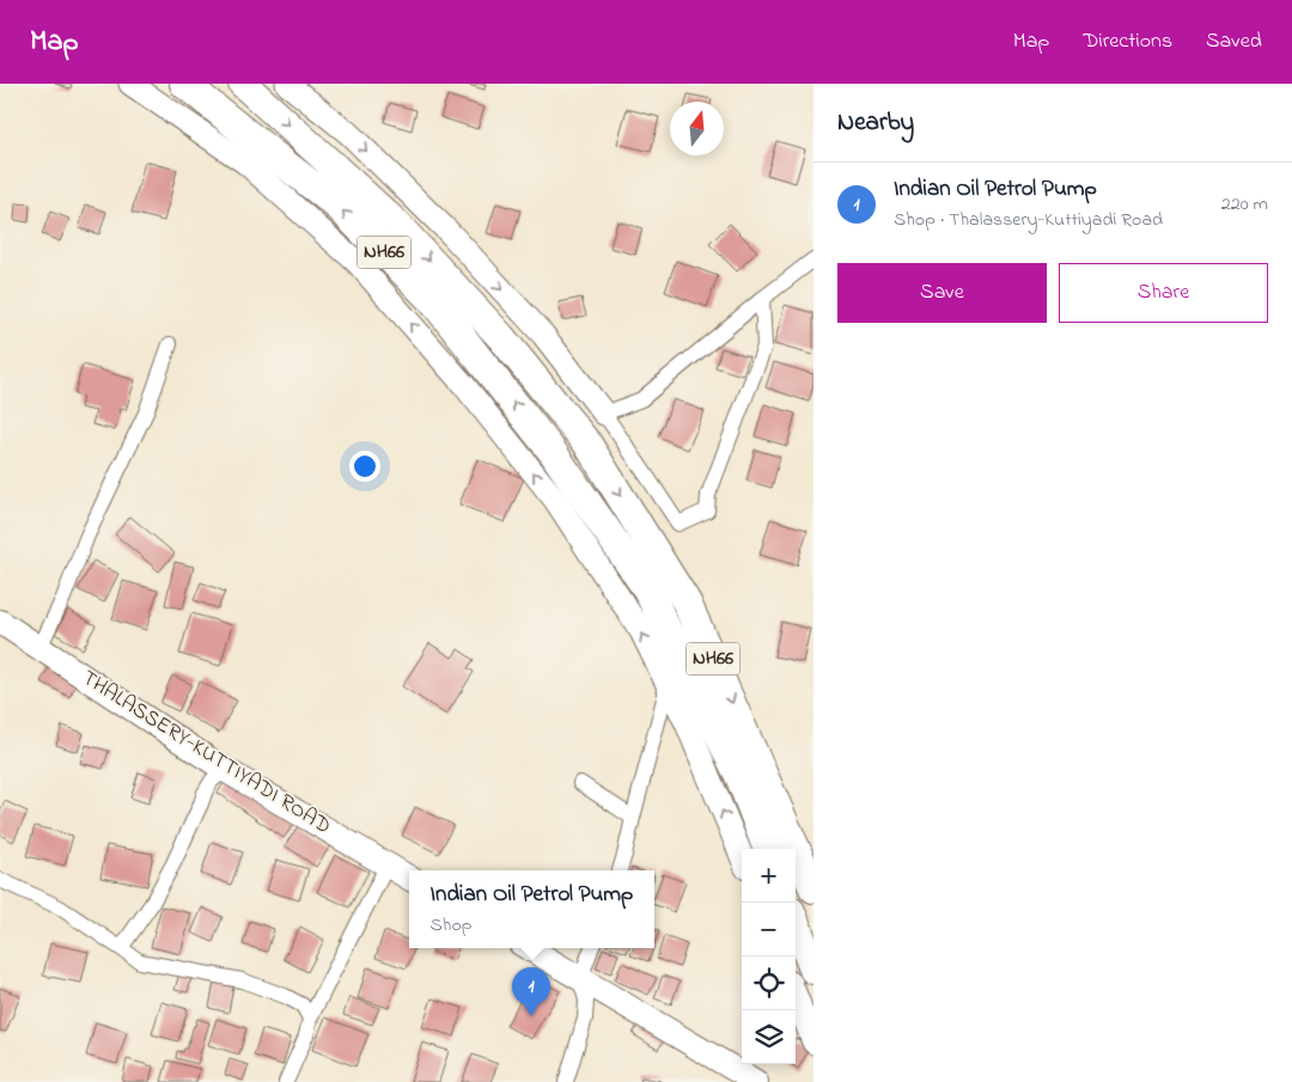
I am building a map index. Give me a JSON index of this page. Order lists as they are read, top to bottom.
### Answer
{
  "streets": {
    "highway": ["NH66"],
    "main road": ["THALASSERY-KUTTIYADI ROAD"]
  },
  "north": "top",
  "page": {
    "header": "Map",
    "nav": ["Map", "Directions", "Saved"],
    "heading": "Nearby",
    "list": [
      {
        "mark": "1",
        "name": "Indian Oil Petrol Pump",
        "note": "Shop · Thalassery-Kuttiyadi Road",
        "value": "220 m"
      }
    ],
    "buttons": ["Save", "Share"],
    "map_buttons": ["+", "−"],
    "popup": ["Indian Oil Petrol Pump", "Shop"],
    "pins": "1"
  }
}
